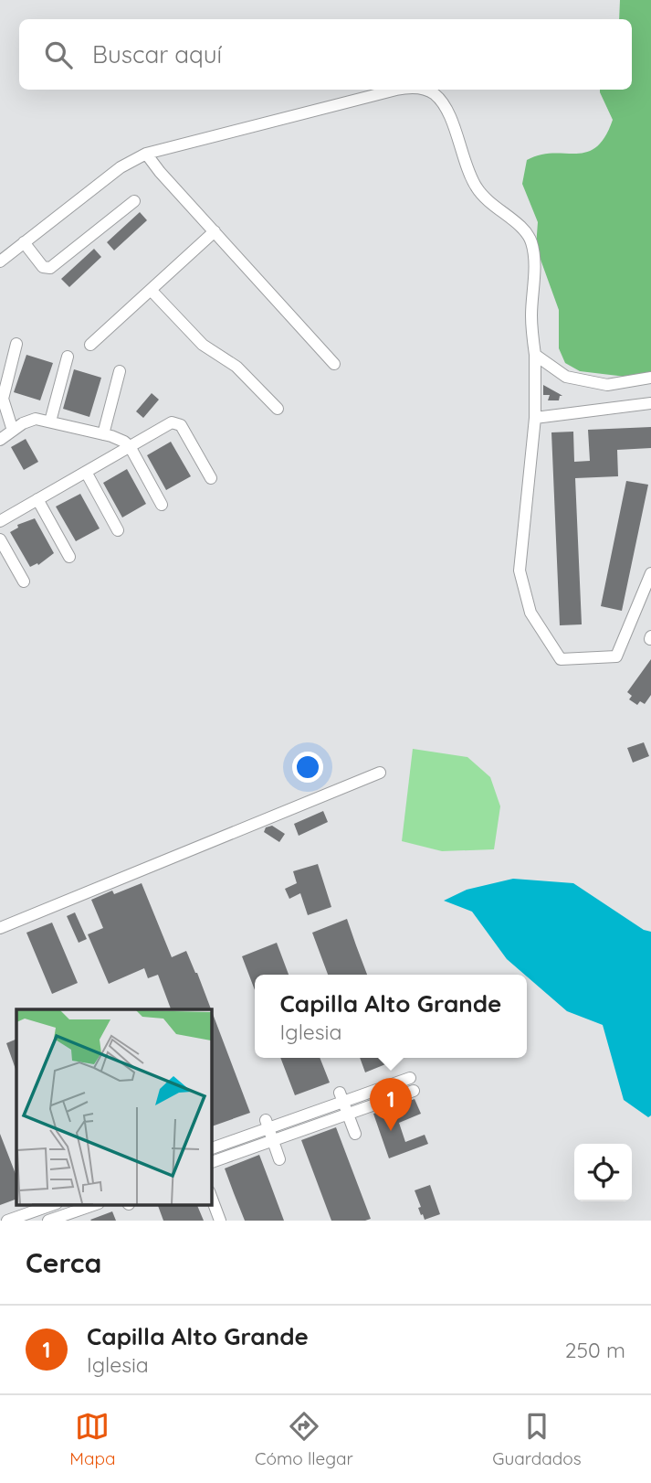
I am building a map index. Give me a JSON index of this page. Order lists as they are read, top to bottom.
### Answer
{
  "page": {
    "search": "Buscar aquí",
    "popup": ["Capilla Alto Grande", "Iglesia"],
    "pins": "1",
    "heading": "Cerca",
    "list": [
      {
        "mark": "1",
        "name": "Capilla Alto Grande",
        "note": "Iglesia",
        "value": "250 m"
      }
    ],
    "nav": ["Mapa", "Cómo llegar", "Guardados"]
  }
}
